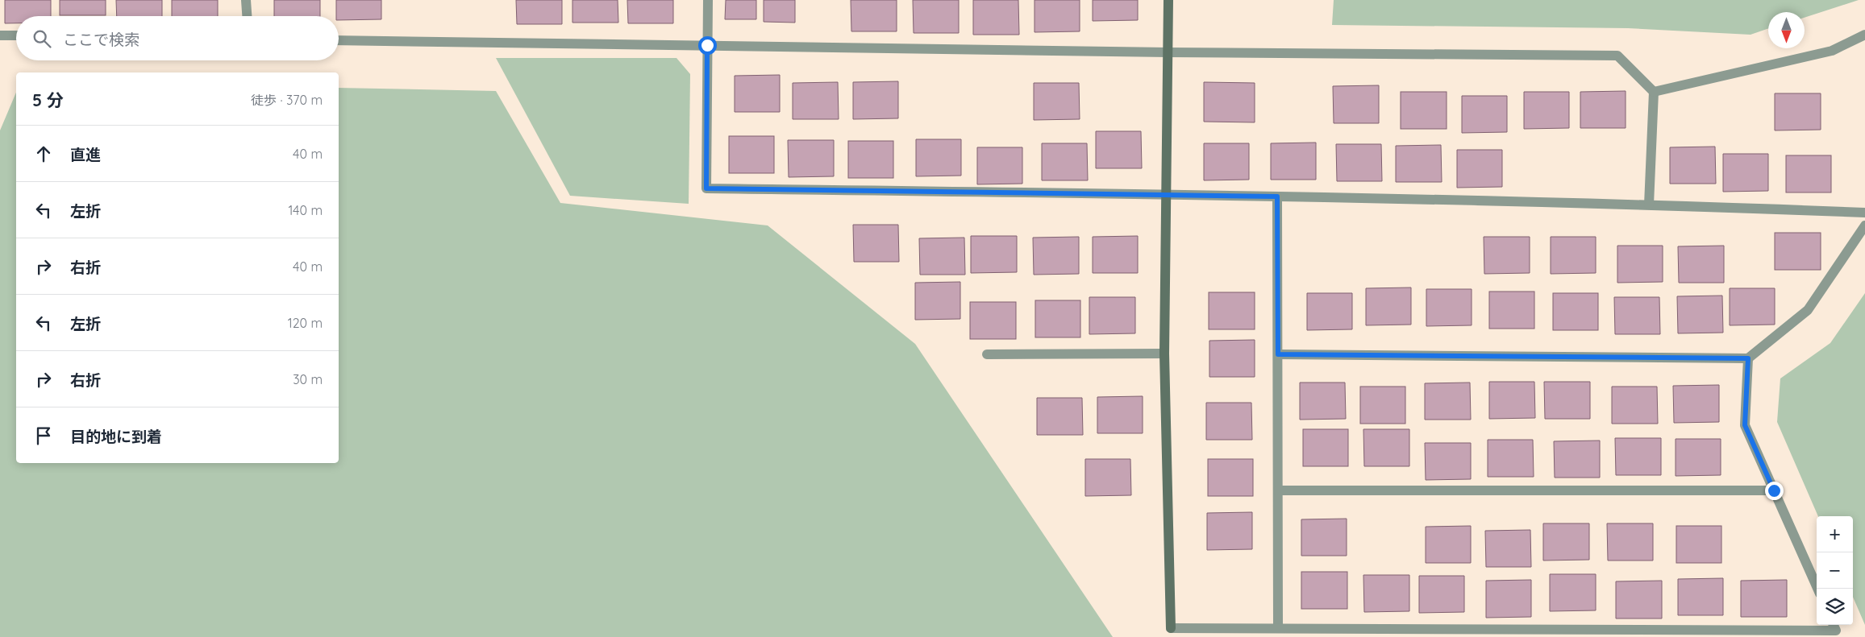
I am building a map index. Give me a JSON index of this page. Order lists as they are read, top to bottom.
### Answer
{
  "north": "bottom",
  "page": {
    "search": "ここで検索",
    "heading": ["5 分", "徒歩 · 370 m"],
    "list": [
      ["直進", "40 m"],
      ["左折", "140 m"],
      ["右折", "40 m"],
      ["左折", "120 m"],
      ["右折", "30 m"],
      "目的地に到着"
    ],
    "map_buttons": ["+", "−"]
  }
}
